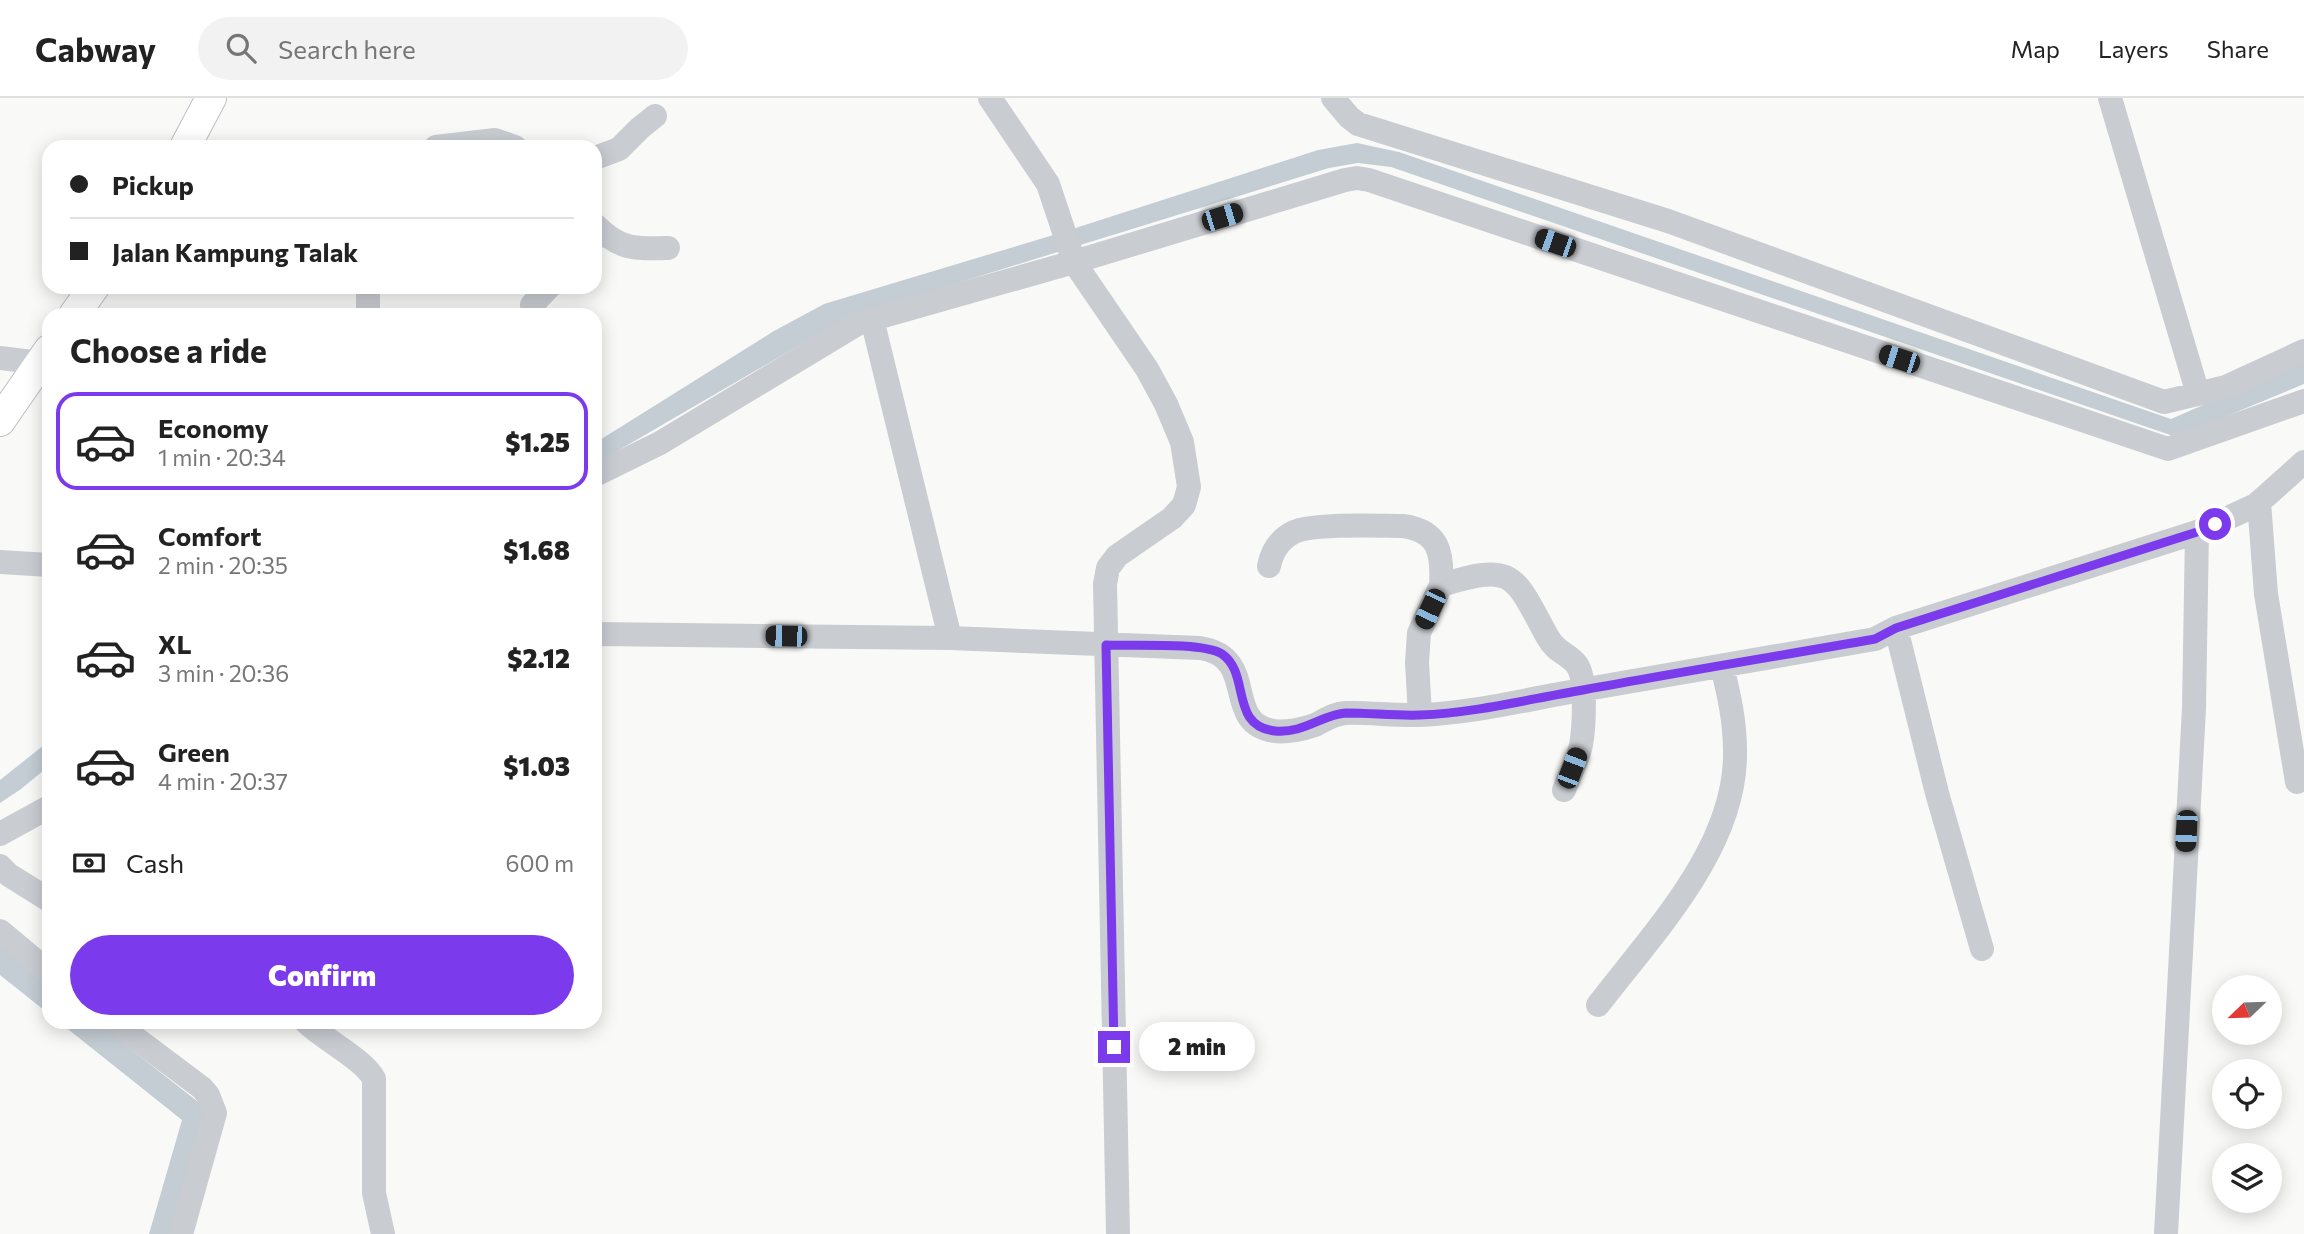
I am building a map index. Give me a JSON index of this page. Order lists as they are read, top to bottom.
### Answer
{
  "north": "bottom left",
  "page": {
    "header": "Cabway",
    "search": "Search here",
    "nav": ["Map", "Layers", "Share"],
    "banner": ["Pickup", "Jalan Kampung Talak"],
    "heading": "Choose a ride",
    "list": [
      {
        "name": "Economy",
        "note": "1 min · 20:34",
        "value": "$1.25"
      },
      {
        "name": "Comfort",
        "note": "2 min · 20:35",
        "value": "$1.68"
      },
      {
        "name": "XL",
        "note": "3 min · 20:36",
        "value": "$2.12"
      },
      {
        "name": "Green",
        "note": "4 min · 20:37",
        "value": "$1.03"
      }
    ],
    "pay": ["Cash", "600 m"],
    "buttons": "Confirm",
    "bubble": "2 min"
  }
}
